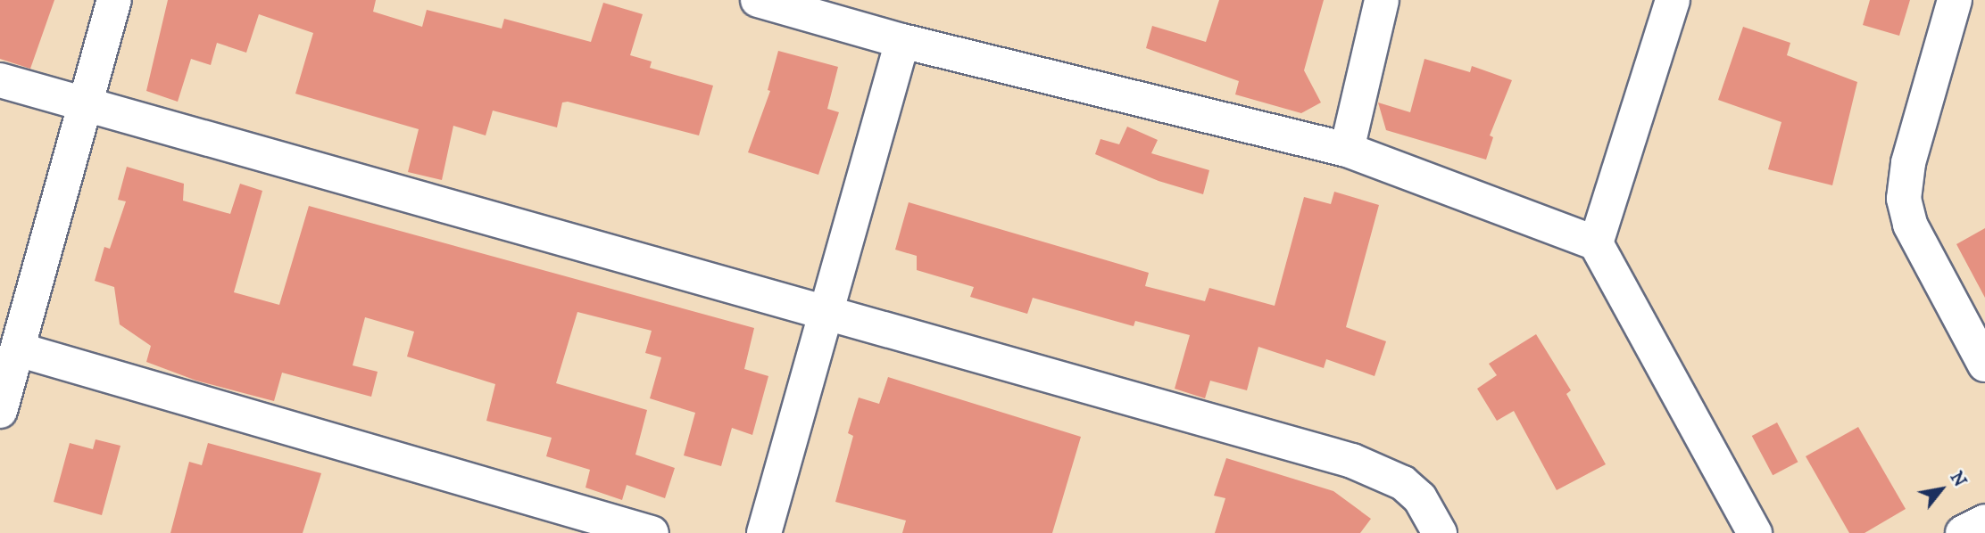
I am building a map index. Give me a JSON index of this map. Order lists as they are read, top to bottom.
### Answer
{
  "north": "top right"
}
